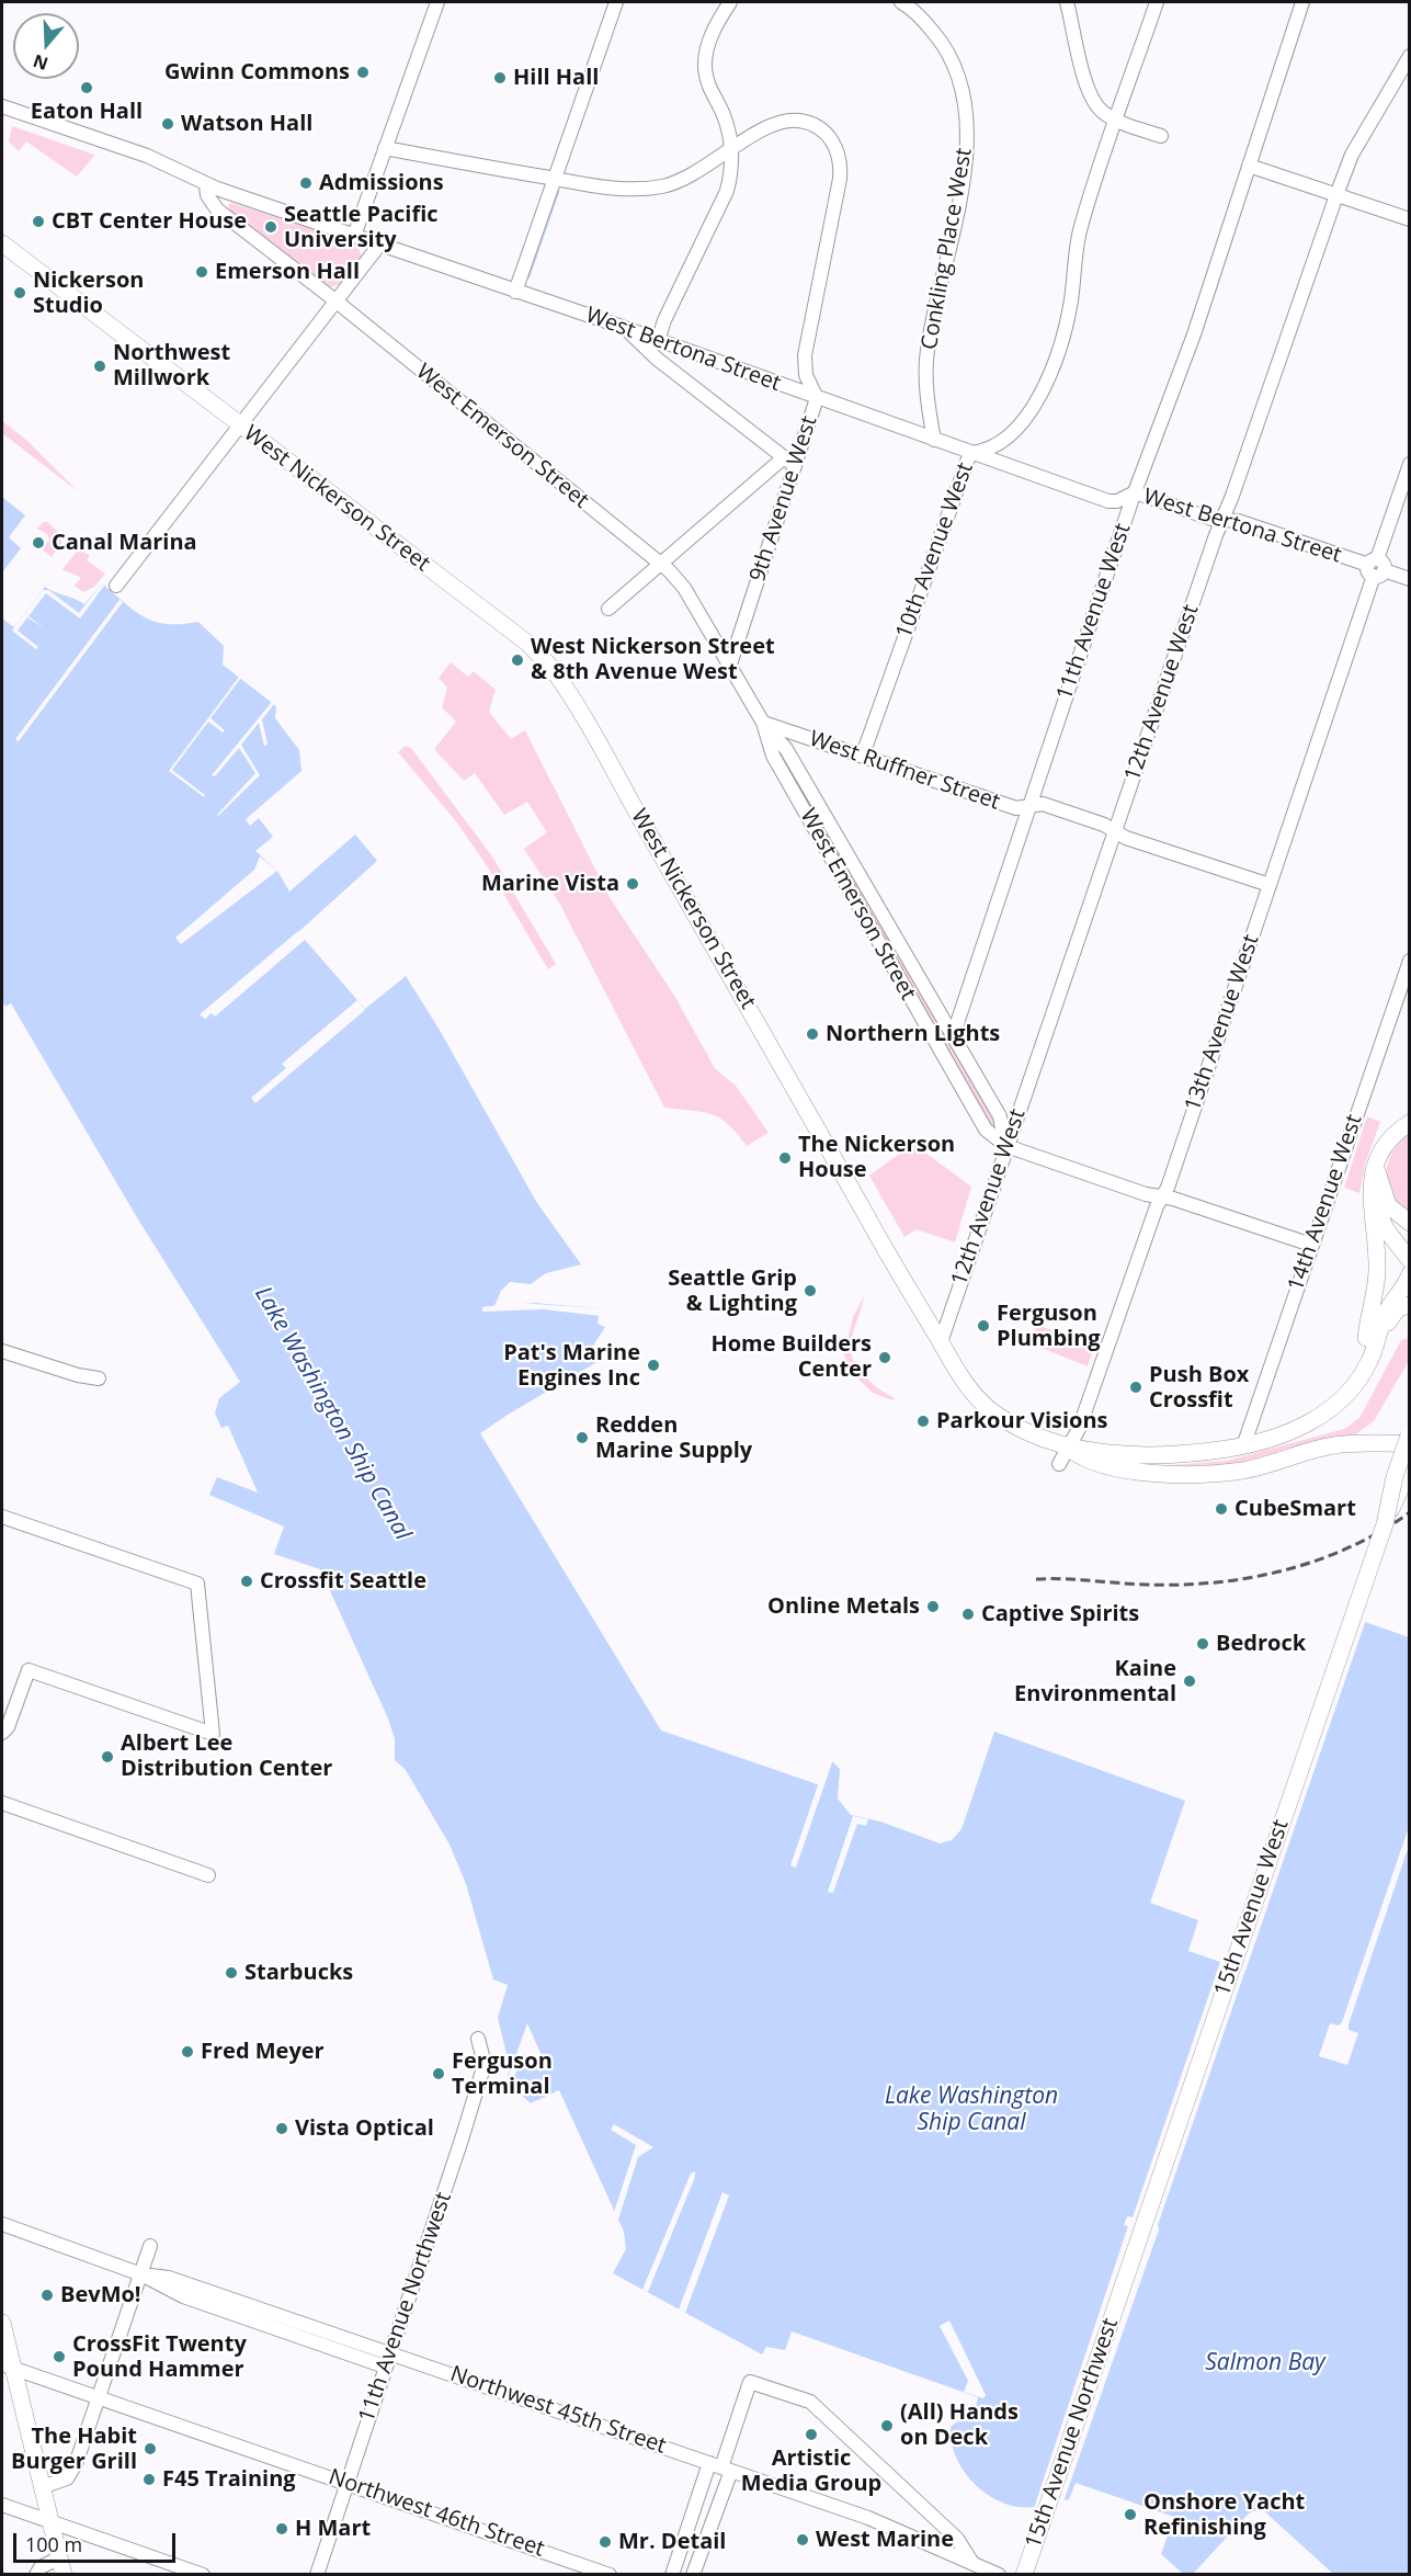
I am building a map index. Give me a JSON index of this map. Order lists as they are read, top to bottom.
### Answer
{
  "streets": {
    "main road": ["West Nickerson Street", "15th Avenue West", "15th Avenue Northwest"],
    "street": [
      "Conkling Place West",
      "West Bertona Street",
      "West Emerson Street",
      "9th Avenue West",
      "10th Avenue West",
      "11th Avenue West",
      "12th Avenue West",
      "West Ruffner Street",
      "13th Avenue West",
      "14th Avenue West",
      "11th Avenue Northwest",
      "Northwest 45th Street",
      "Northwest 46th Street"
    ]
  },
  "crossings": [
    ["Conkling Place West", "West Bertona Street"],
    ["West Bertona Street", "West Emerson Street"],
    ["West Bertona Street", "9th Avenue West"],
    ["West Bertona Street", "10th Avenue West"],
    ["West Bertona Street", "11th Avenue West"],
    ["West Bertona Street", "12th Avenue West"],
    ["West Bertona Street", "13th Avenue West"],
    ["West Emerson Street", "9th Avenue West"],
    ["West Emerson Street", "11th Avenue West"],
    ["West Emerson Street", "12th Avenue West"],
    ["West Emerson Street", "West Ruffner Street"],
    ["West Emerson Street", "13th Avenue West"],
    ["West Emerson Street", "14th Avenue West"],
    ["West Nickerson Street", "12th Avenue West"],
    ["West Nickerson Street", "13th Avenue West"],
    ["West Nickerson Street", "14th Avenue West"],
    ["10th Avenue West", "West Ruffner Street"],
    ["11th Avenue West", "West Ruffner Street"],
    ["12th Avenue West", "West Ruffner Street"],
    ["West Ruffner Street", "13th Avenue West"],
    ["15th Avenue West", "15th Avenue Northwest"],
    ["11th Avenue Northwest", "Northwest 45th Street"],
    ["11th Avenue Northwest", "Northwest 46th Street"]
  ],
  "water": ["Lake Washington Ship Canal", "Salmon Bay"],
  "places": [
    "Gwinn Commons",
    "Hill Hall",
    "Eaton Hall",
    "Watson Hall",
    "Admissions",
    "CBT Center House",
    "Seattle Pacific University",
    "Emerson Hall",
    "Nickerson Studio",
    "Northwest Millwork",
    "Canal Marina",
    "West Nickerson Street & 8th Avenue West",
    "Marine Vista",
    "Northern Lights",
    "The Nickerson House",
    "Seattle Grip & Lighting",
    "Ferguson Plumbing",
    "Home Builders Center",
    "Pat's Marine Engines Inc",
    "Push Box Crossfit",
    "Parkour Visions",
    "Redden Marine Supply",
    "CubeSmart",
    "Crossfit Seattle",
    "Online Metals",
    "Captive Spirits",
    "Bedrock",
    "Kaine Environmental",
    "Albert Lee Distribution Center",
    "Starbucks",
    "Fred Meyer",
    "Ferguson Terminal",
    "Vista Optical",
    "BevMo!",
    "CrossFit Twenty Pound Hammer",
    "(All) Hands on Deck",
    "Artistic Media Group",
    "The Habit Burger Grill",
    "F45 Training",
    "Onshore Yacht Refinishing",
    "H Mart",
    "West Marine",
    "Mr. Detail"
  ],
  "scale_bar": "100 m",
  "north": "bottom"
}
